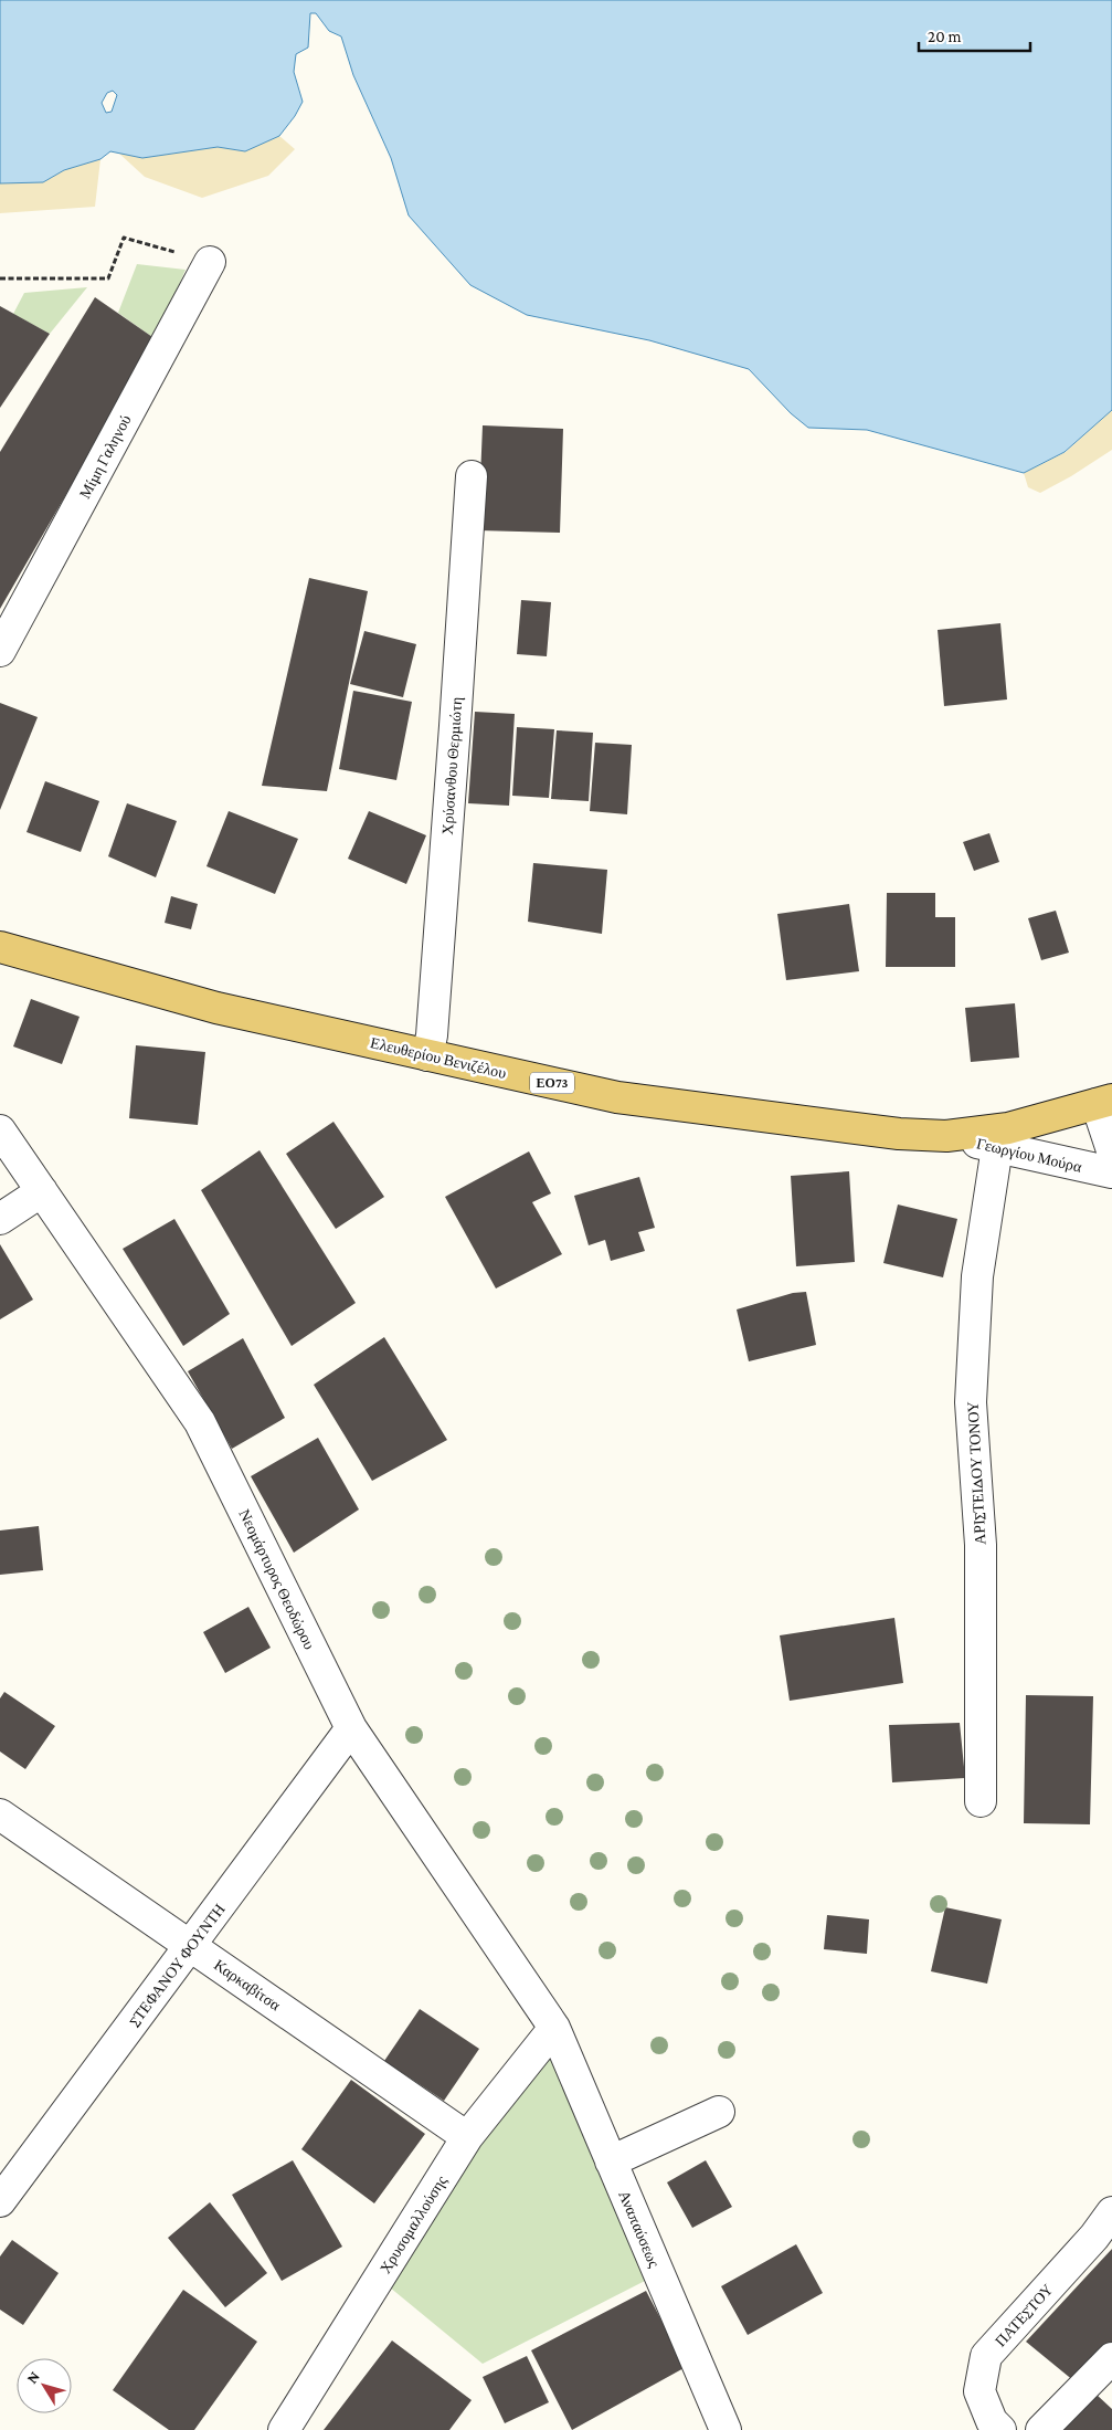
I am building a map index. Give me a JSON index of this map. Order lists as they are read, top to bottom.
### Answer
{
  "streets": {
    "main road": ["Ελευθερίου Βενιζέλου", "ΕΟ73"],
    "street": [
      "Μίμη Γαληνού",
      "Χρύσανθου Θερμιώτη",
      "Γεωργίου Μούρα",
      "ΑΡΙΣΤΕΙΔΟΥ ΤΟΝΟΥ",
      "Νεομάρτυρος Θεοδώρου",
      "ΣΤΕΦΑΝΟΥ ΦΟΥΝΤΗ",
      "Καρκαβίτσα",
      "Χρυσομαλλούσης",
      "Αναπαύσεως",
      "ΠΑΤΕΣΤΟΥ"
    ]
  },
  "crossings": [
    ["Χρύσανθου Θερμιώτη", "Ελευθερίου Βενιζέλου"],
    ["Ελευθερίου Βενιζέλου", "Γεωργίου Μούρα"],
    ["Γεωργίου Μούρα", "ΑΡΙΣΤΕΙΔΟΥ ΤΟΝΟΥ"],
    ["Νεομάρτυρος Θεοδώρου", "ΣΤΕΦΑΝΟΥ ΦΟΥΝΤΗ"],
    ["Νεομάρτυρος Θεοδώρου", "Χρυσομαλλούσης"],
    ["Νεομάρτυρος Θεοδώρου", "Αναπαύσεως"],
    ["ΣΤΕΦΑΝΟΥ ΦΟΥΝΤΗ", "Καρκαβίτσα"],
    ["Καρκαβίτσα", "Χρυσομαλλούσης"],
    ["Χρυσομαλλούσης", "Αναπαύσεως"]
  ],
  "scale_bar": "20 m",
  "north": "top left"
}
